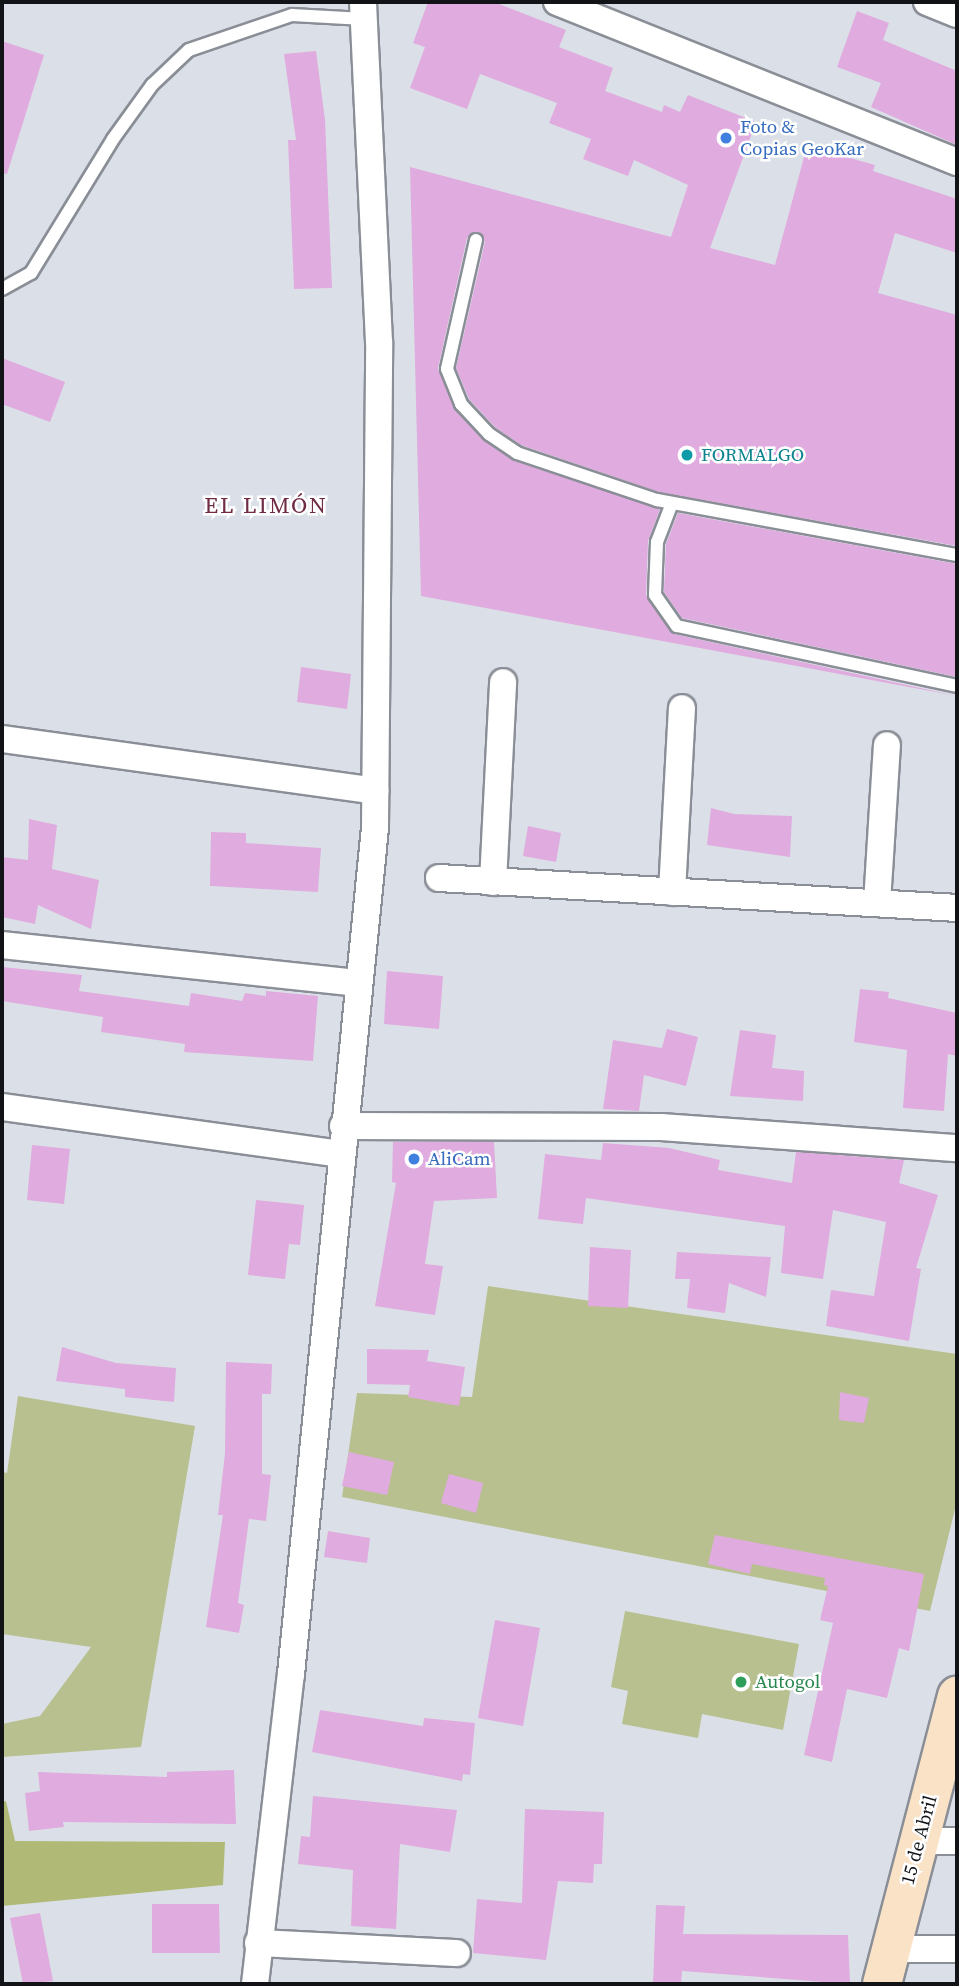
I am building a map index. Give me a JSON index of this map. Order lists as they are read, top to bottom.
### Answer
{
  "streets": {
    "main road": ["15 de Abril"]
  },
  "districts": ["EL LIMÓN"],
  "places": [
    "Foto & Copias GeoKar",
    "FORMALGO",
    "AliCam",
    "Autogol"
  ]
}
